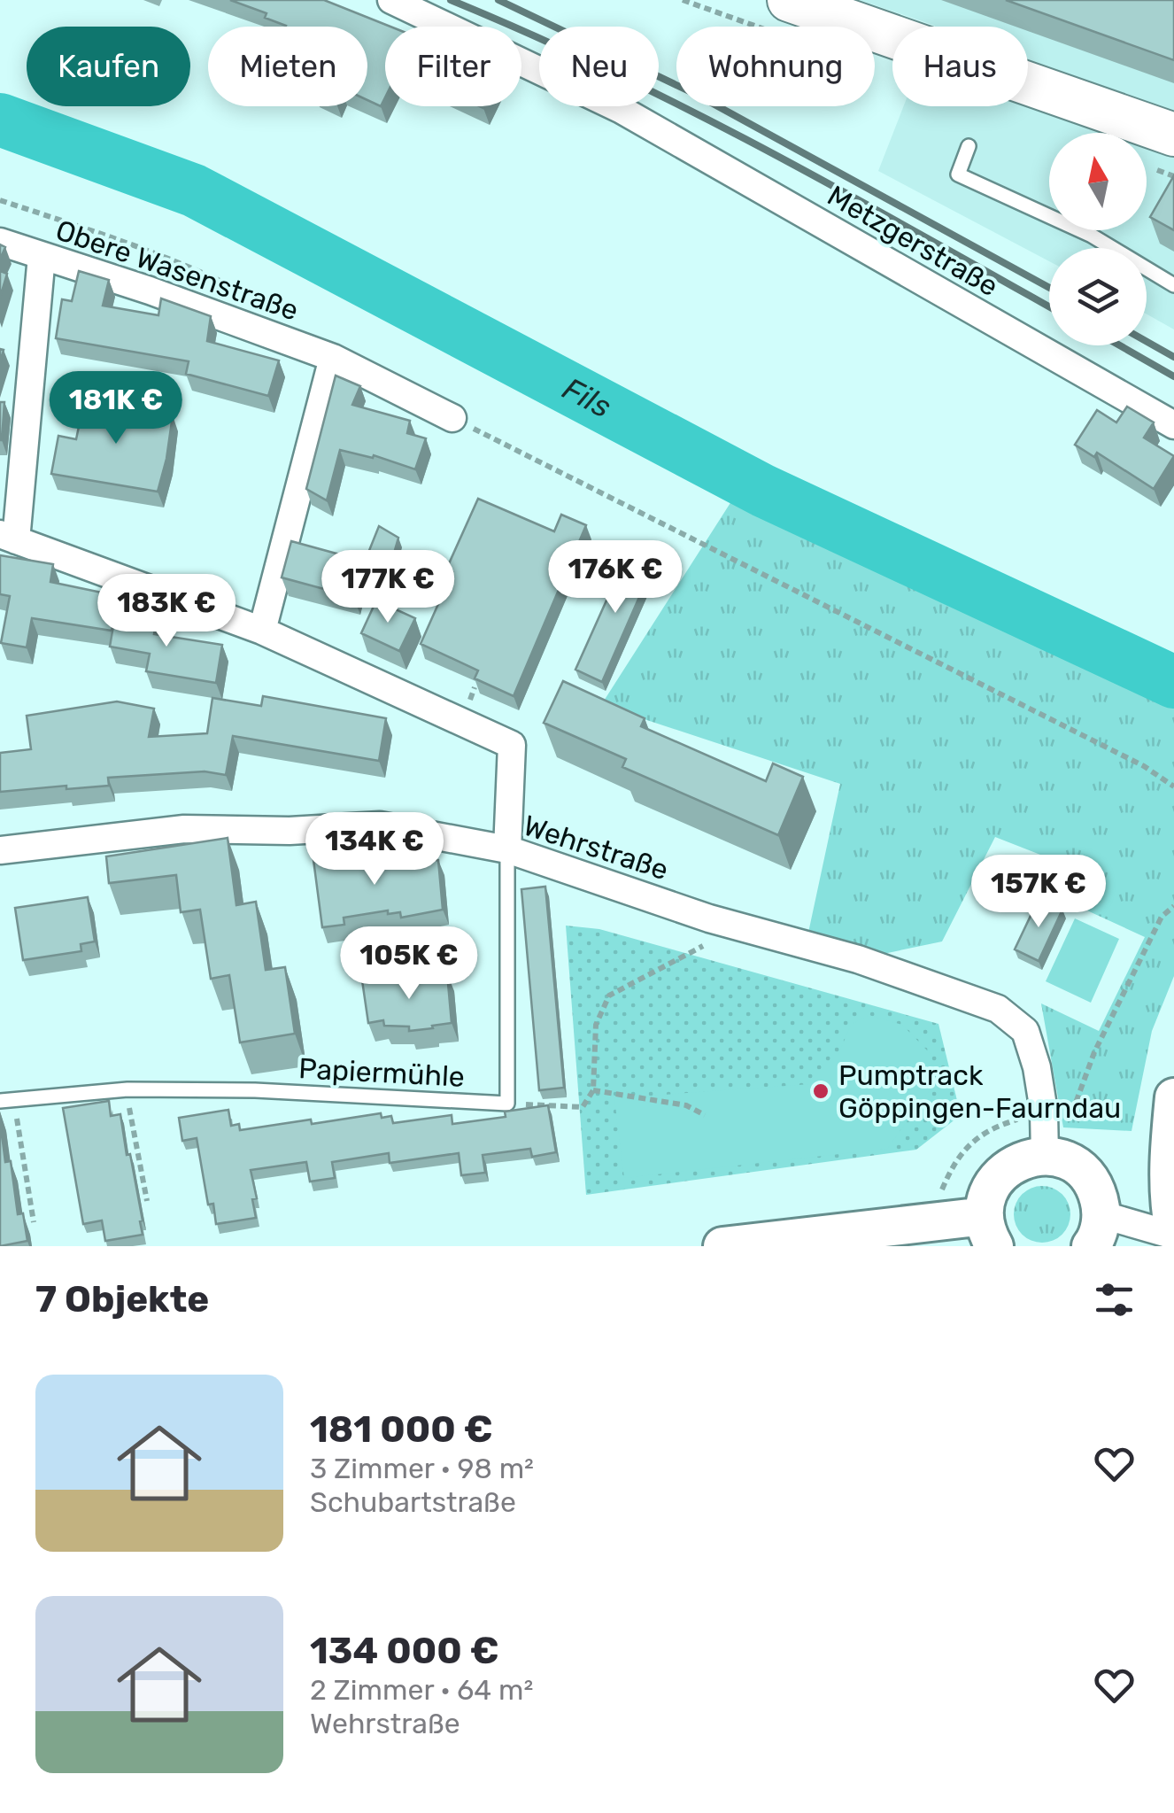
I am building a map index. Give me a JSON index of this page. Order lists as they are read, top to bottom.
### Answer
{
  "streets": {
    "street": ["Metzgerstraße", "Obere Wasenstraße", "Wehrstraße"],
    "lane": ["Papiermühle"]
  },
  "crossings": [
    ["Wehrstraße", "Papiermühle"]
  ],
  "water": ["Fils"],
  "places": ["Pumptrack Göppingen-Faurndau"],
  "north": "top",
  "page": {
    "chip": [
      "Kaufen",
      "Mieten",
      "Filter",
      "Neu",
      "Wohnung",
      "Haus"
    ],
    "price": [
      "181K €",
      "176K €",
      "177K €",
      "183K €",
      "134K €",
      "157K €",
      "105K €"
    ],
    "heading": "7 Objekte",
    "list": [
      {
        "name": "181 000 €",
        "note": "3 Zimmer · 98 m² · Schubartstraße"
      },
      {
        "name": "134 000 €",
        "note": "2 Zimmer · 64 m² · Wehrstraße"
      }
    ]
  }
}
